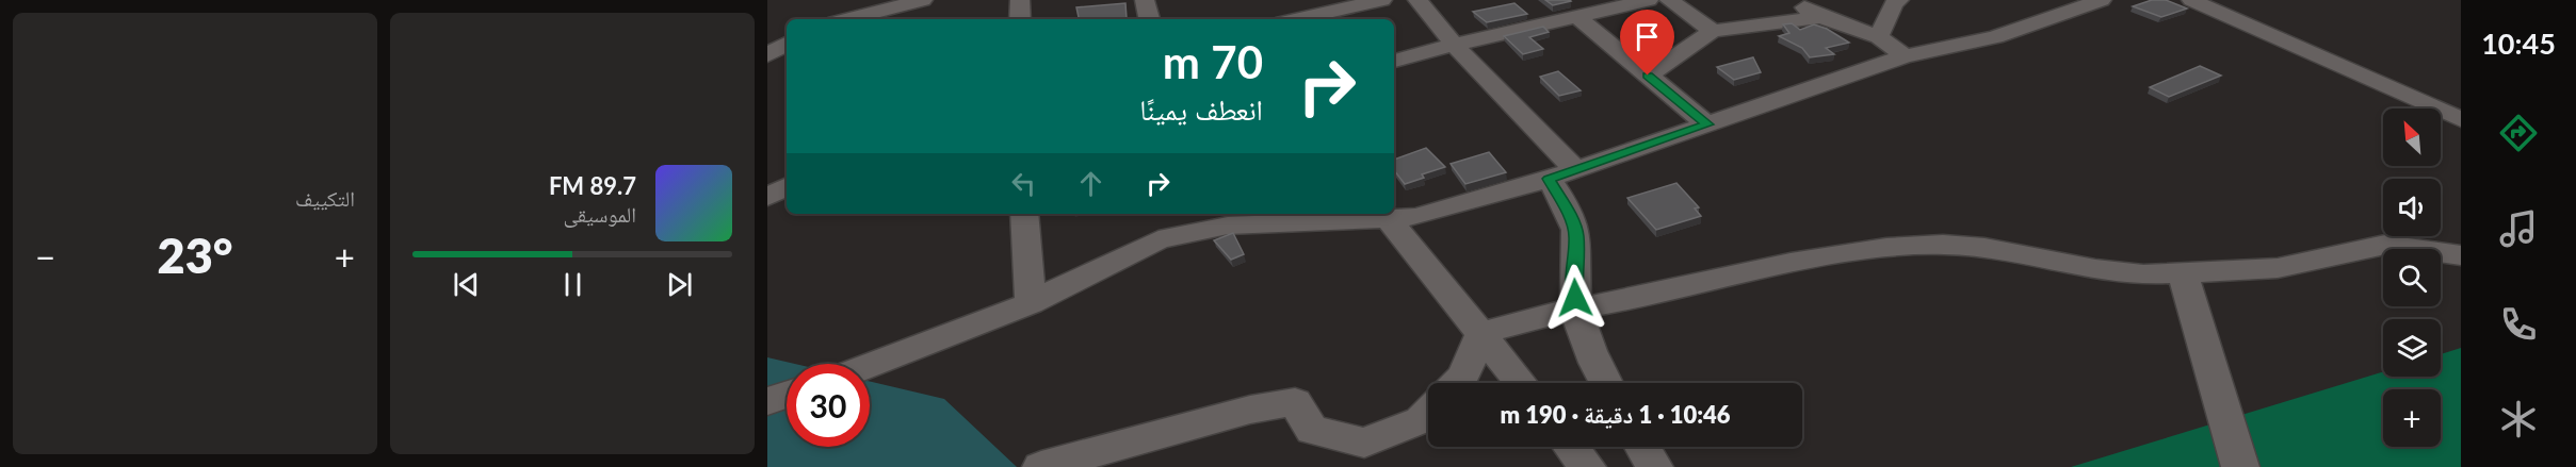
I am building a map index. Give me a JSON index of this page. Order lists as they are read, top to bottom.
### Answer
{
  "north": "top left",
  "page": {
    "tabs": "10:45",
    "tile": "التكييف",
    "turn": ["70 m", "انعطف يمينًا"],
    "map_buttons": "+",
    "song": ["89.7 FM", "الموسيقى"],
    "heat": ["−", "23°", "+"],
    "limit": "30",
    "trip": "10:46 · 1 دقيقة · 190 m"
  }
}
